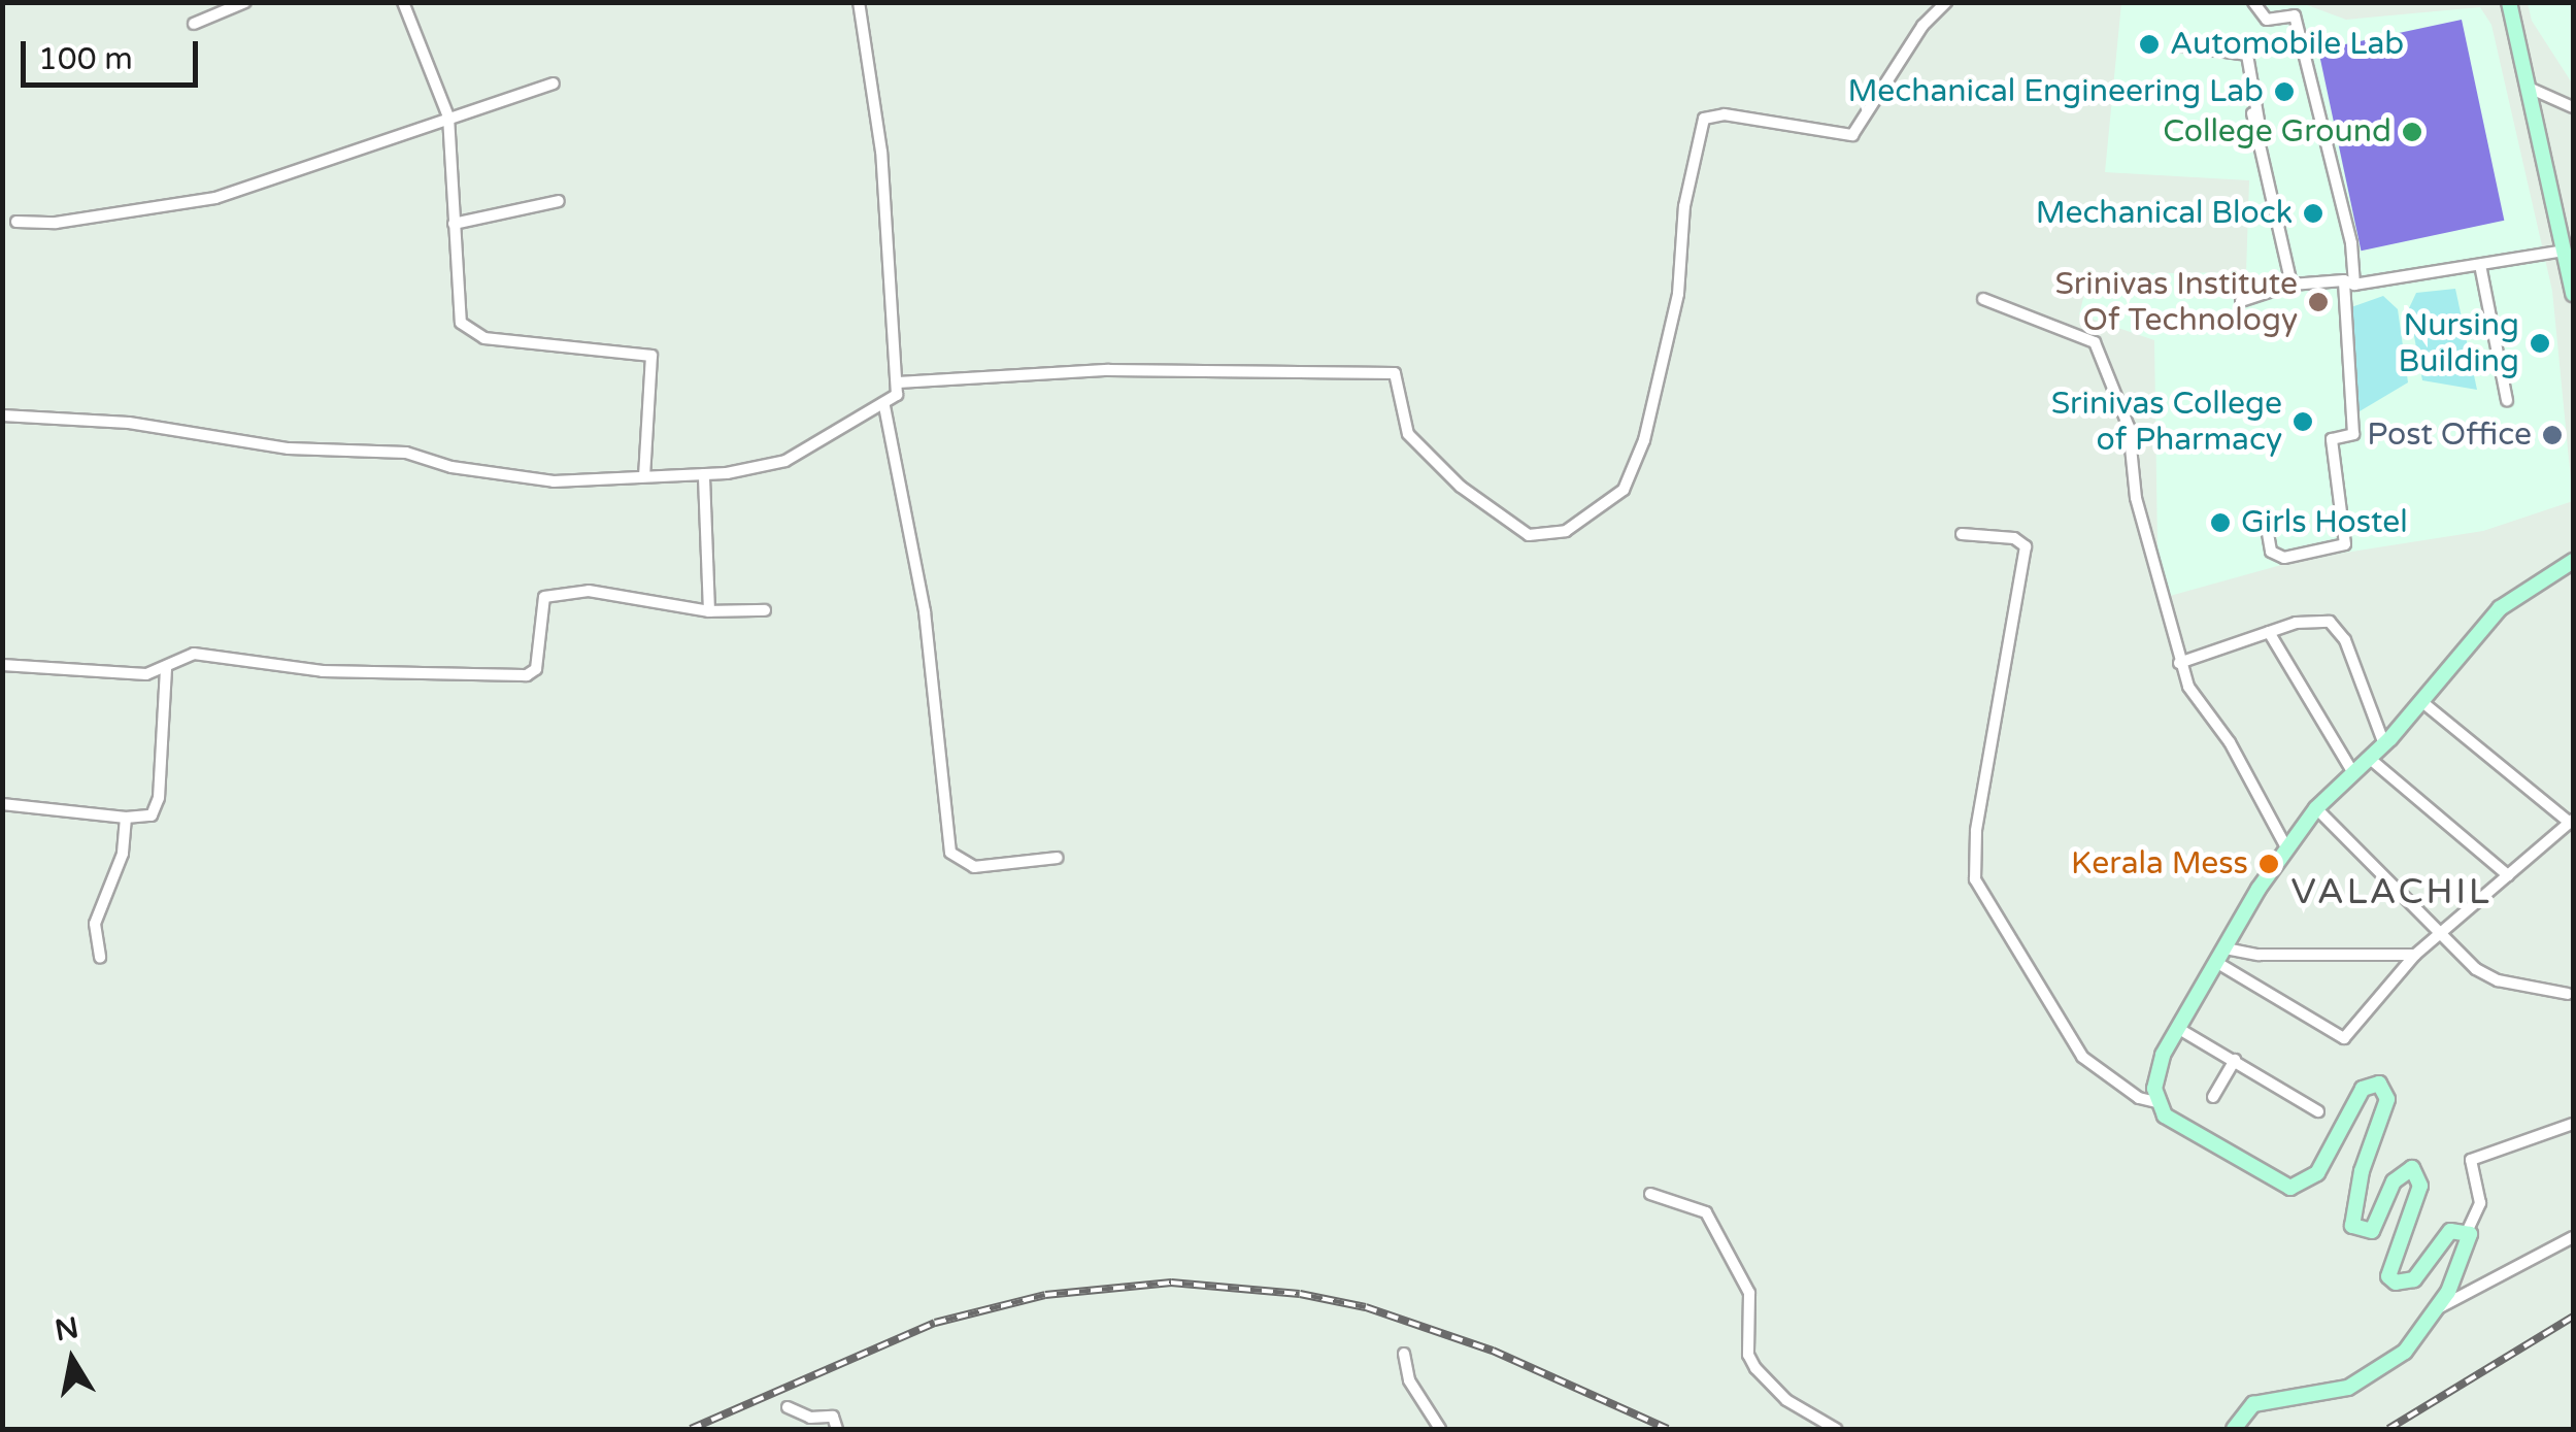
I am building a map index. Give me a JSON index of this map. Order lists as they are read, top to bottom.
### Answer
{
  "districts": ["VALACHIL"],
  "places": [
    "Automobile Lab",
    "Mechanical Engineering Lab",
    "College Ground",
    "Mechanical Block",
    "Srinivas Institute Of Technology",
    "Nursing Building",
    "Srinivas College of Pharmacy",
    "Post Office",
    "Girls Hostel",
    "Kerala Mess"
  ],
  "scale_bar": "100 m",
  "north": "top"
}
